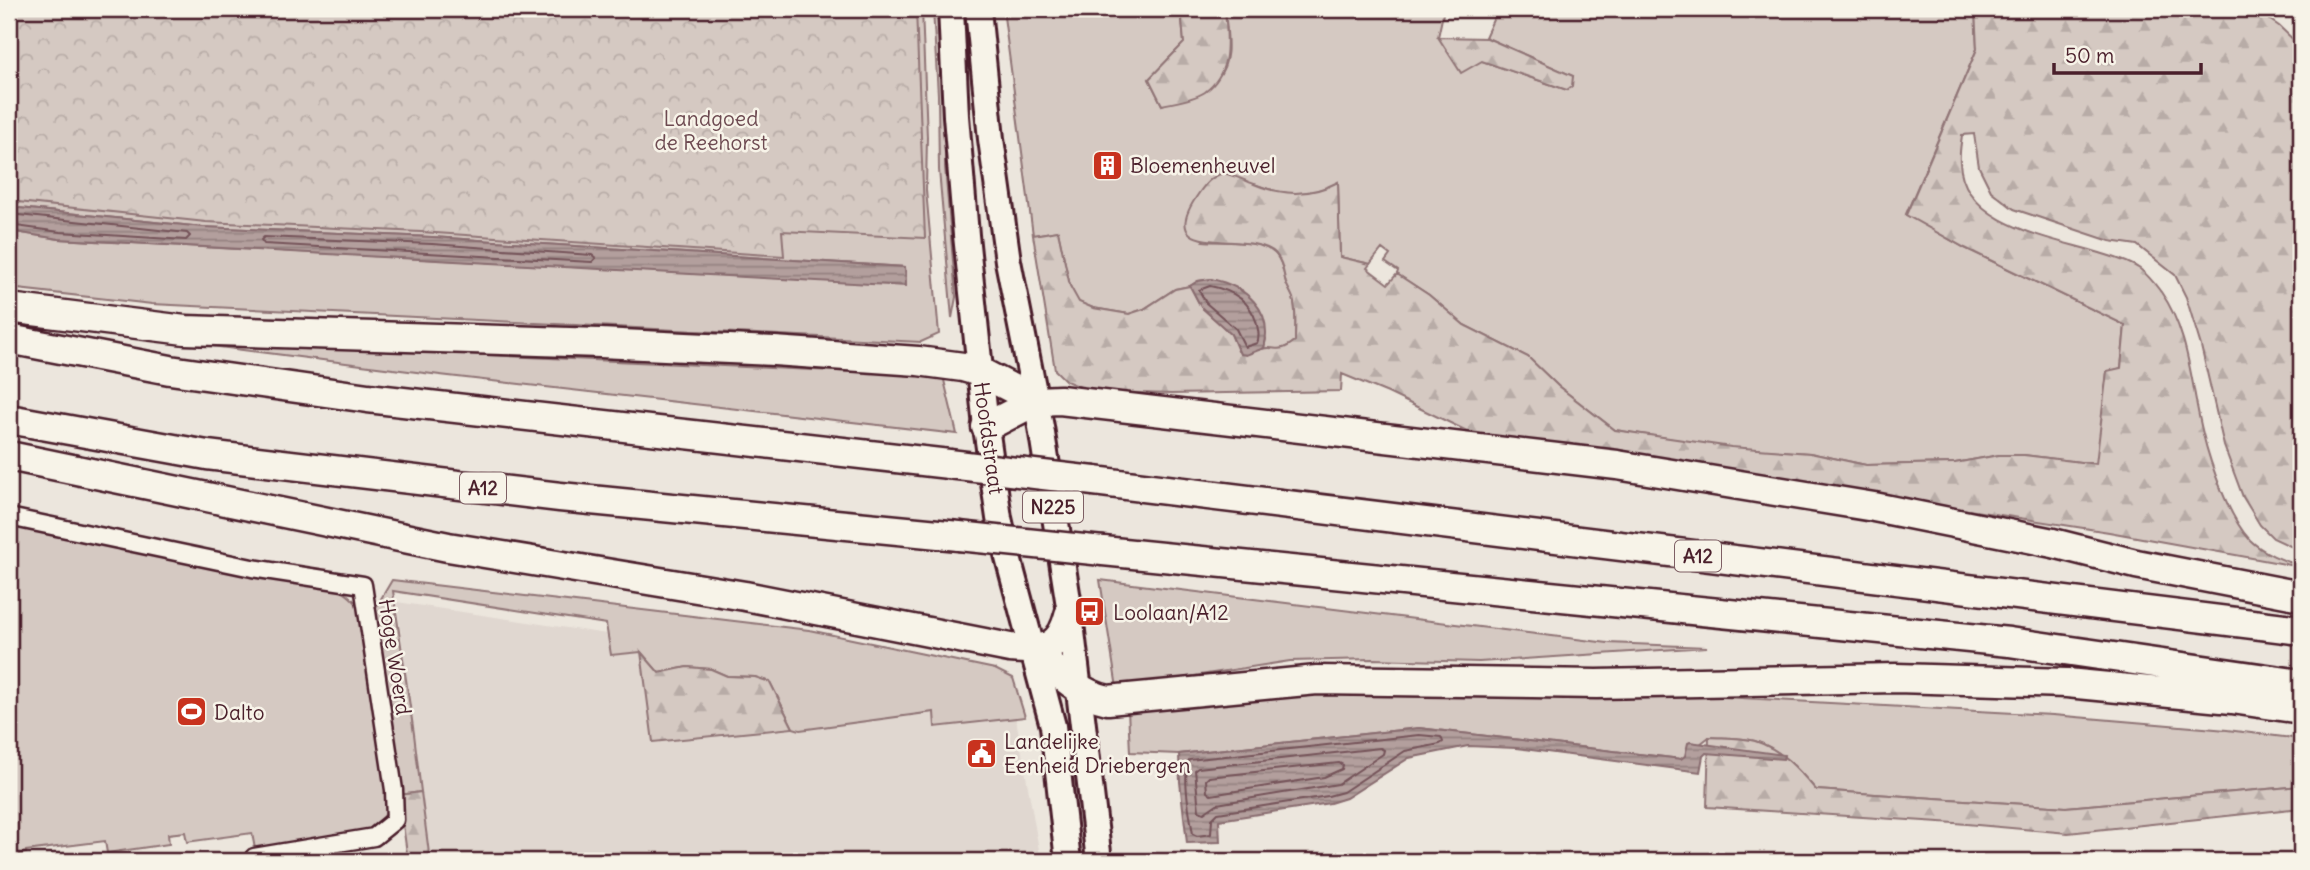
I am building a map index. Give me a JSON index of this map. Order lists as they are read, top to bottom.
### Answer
{
  "streets": {
    "highway": ["A12"],
    "main road": ["Hoofdstraat", "N225"],
    "street": ["Hoge Woerd"]
  },
  "parks": ["Landgoed de Reehorst"],
  "places": {
    "building": ["Bloemenheuvel"],
    "bus stop": ["Loolaan/A12"],
    "sports": ["Dalto"],
    "public building": ["Landelijke Eenheid Driebergen"]
  },
  "scale_bar": "50 m"
}
